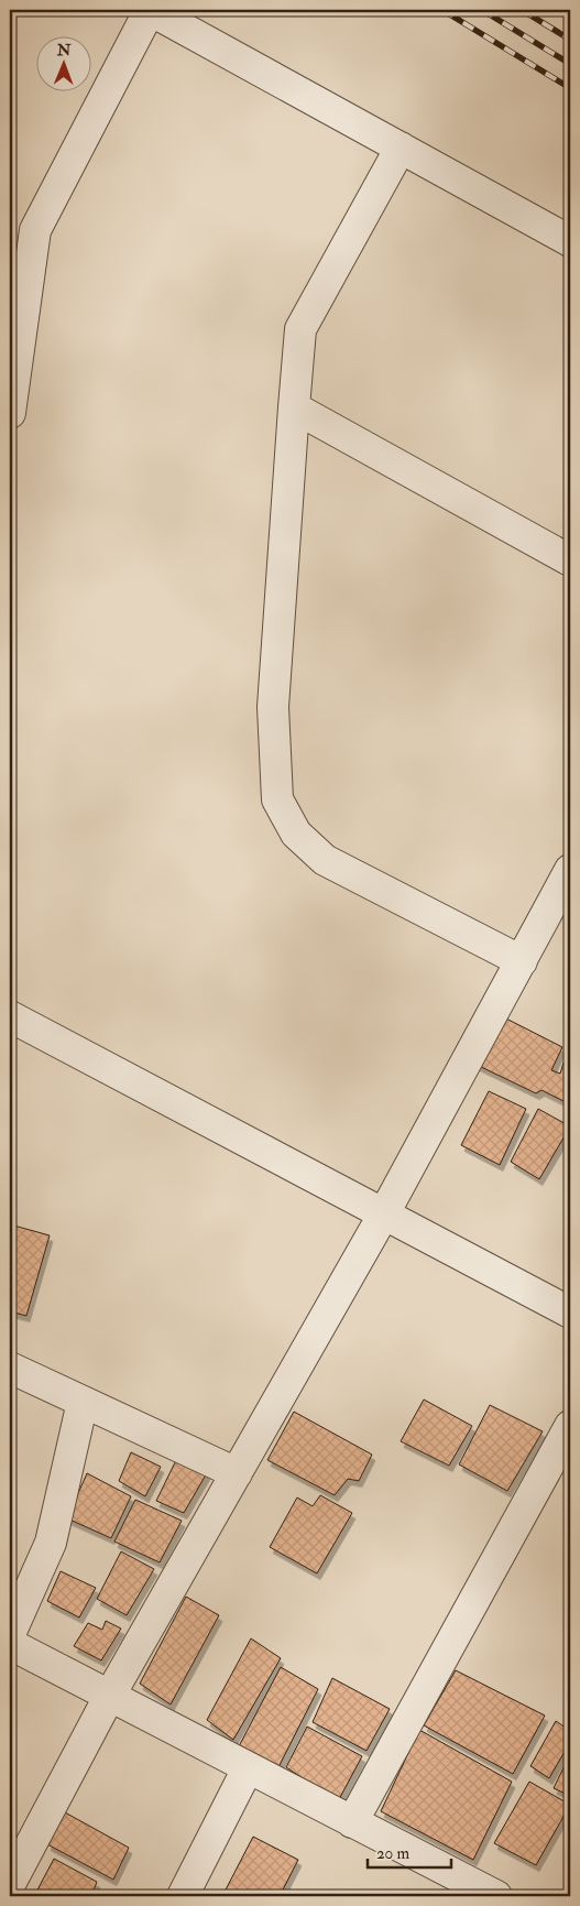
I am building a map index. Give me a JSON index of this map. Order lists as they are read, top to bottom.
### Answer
{
  "scale_bar": "20 m",
  "north": "top"
}
